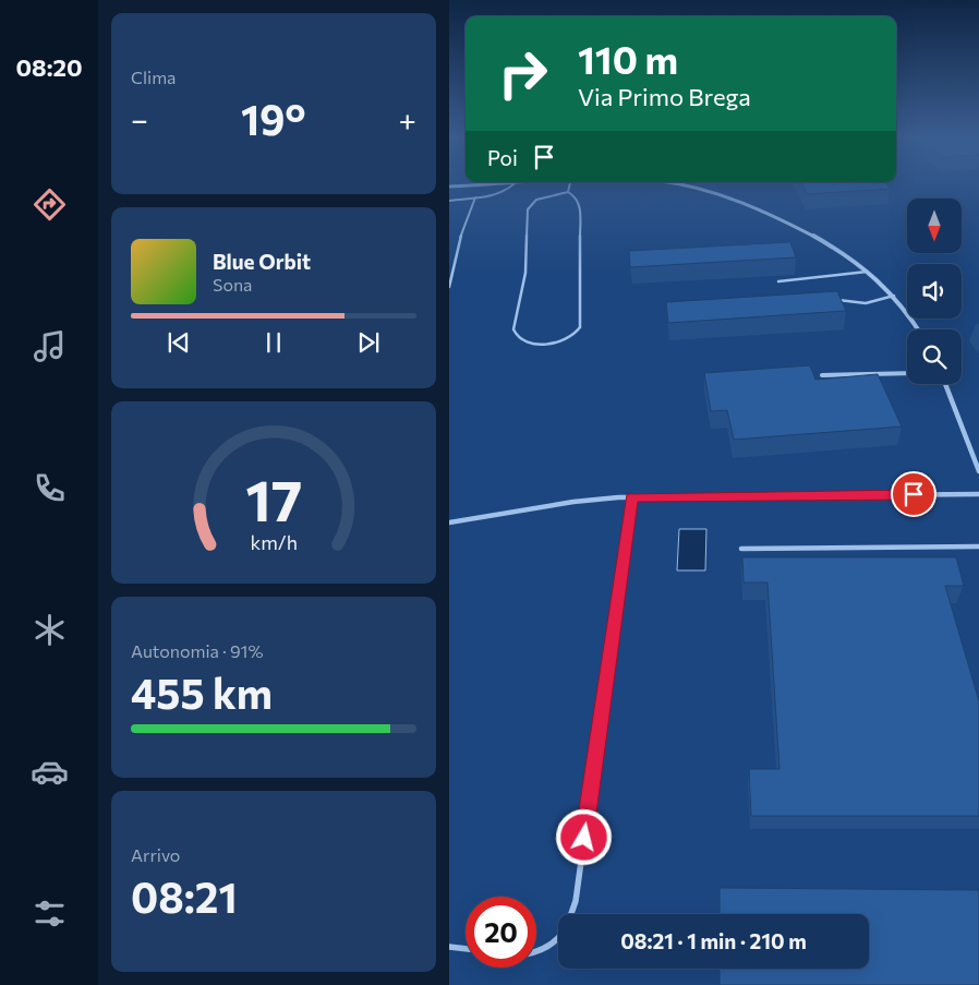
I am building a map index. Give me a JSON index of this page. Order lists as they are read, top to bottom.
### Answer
{
  "north": "bottom",
  "page": {
    "tabs": "08:20",
    "tile": [
      "Clima",
      ["Autonomia · 91%", "455 km"],
      ["Arrivo", "08:21"]
    ],
    "turn": ["110 m", "Via Primo Brega"],
    "heat": ["−", "19°", "+"],
    "then": "Poi",
    "song": ["Blue Orbit", "Sona"],
    "limit": "20",
    "trip": "08:21 · 1 min · 210 m",
    "gauge": ["17", "km/h"]
  }
}
